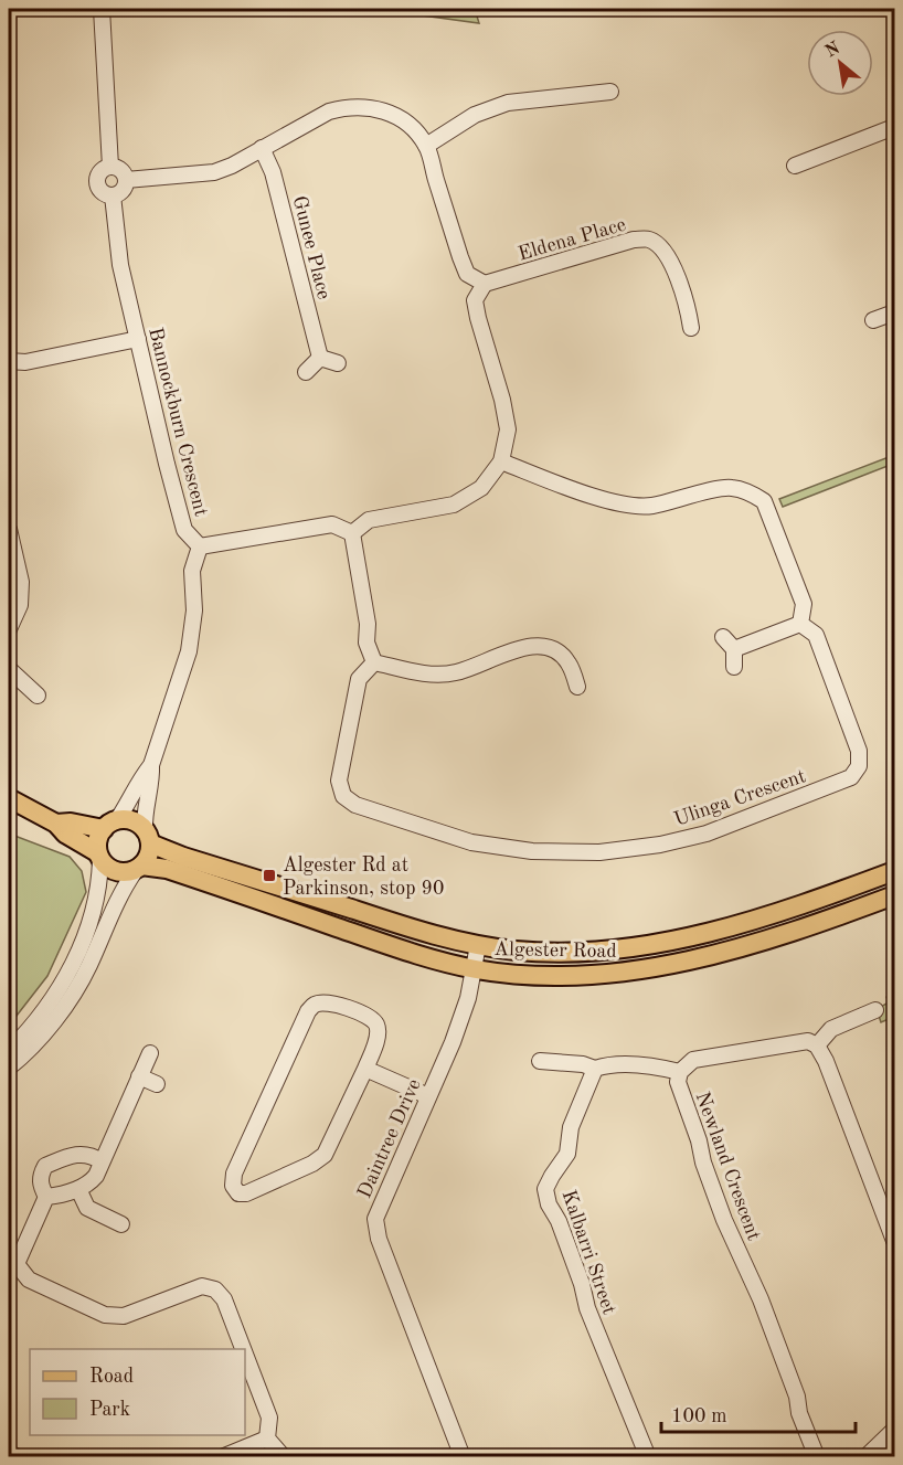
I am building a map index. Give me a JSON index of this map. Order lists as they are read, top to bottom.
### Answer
{
  "streets": {
    "main road": ["Algester Road"],
    "street": [
      "Eldena Place",
      "Gunee Place",
      "Bannockburn Crescent",
      "Ulinga Crescent",
      "Daintree Drive",
      "Newland Crescent",
      "Kalbarri Street"
    ]
  },
  "crossings": [
    ["Bannockburn Crescent", "Algester Road"],
    ["Algester Road", "Daintree Drive"]
  ],
  "places": {
    "transit": ["Algester Rd at Parkinson, stop 90"]
  },
  "legend": ["Road", "Park"],
  "scale_bar": "100 m",
  "north": "top left"
}
